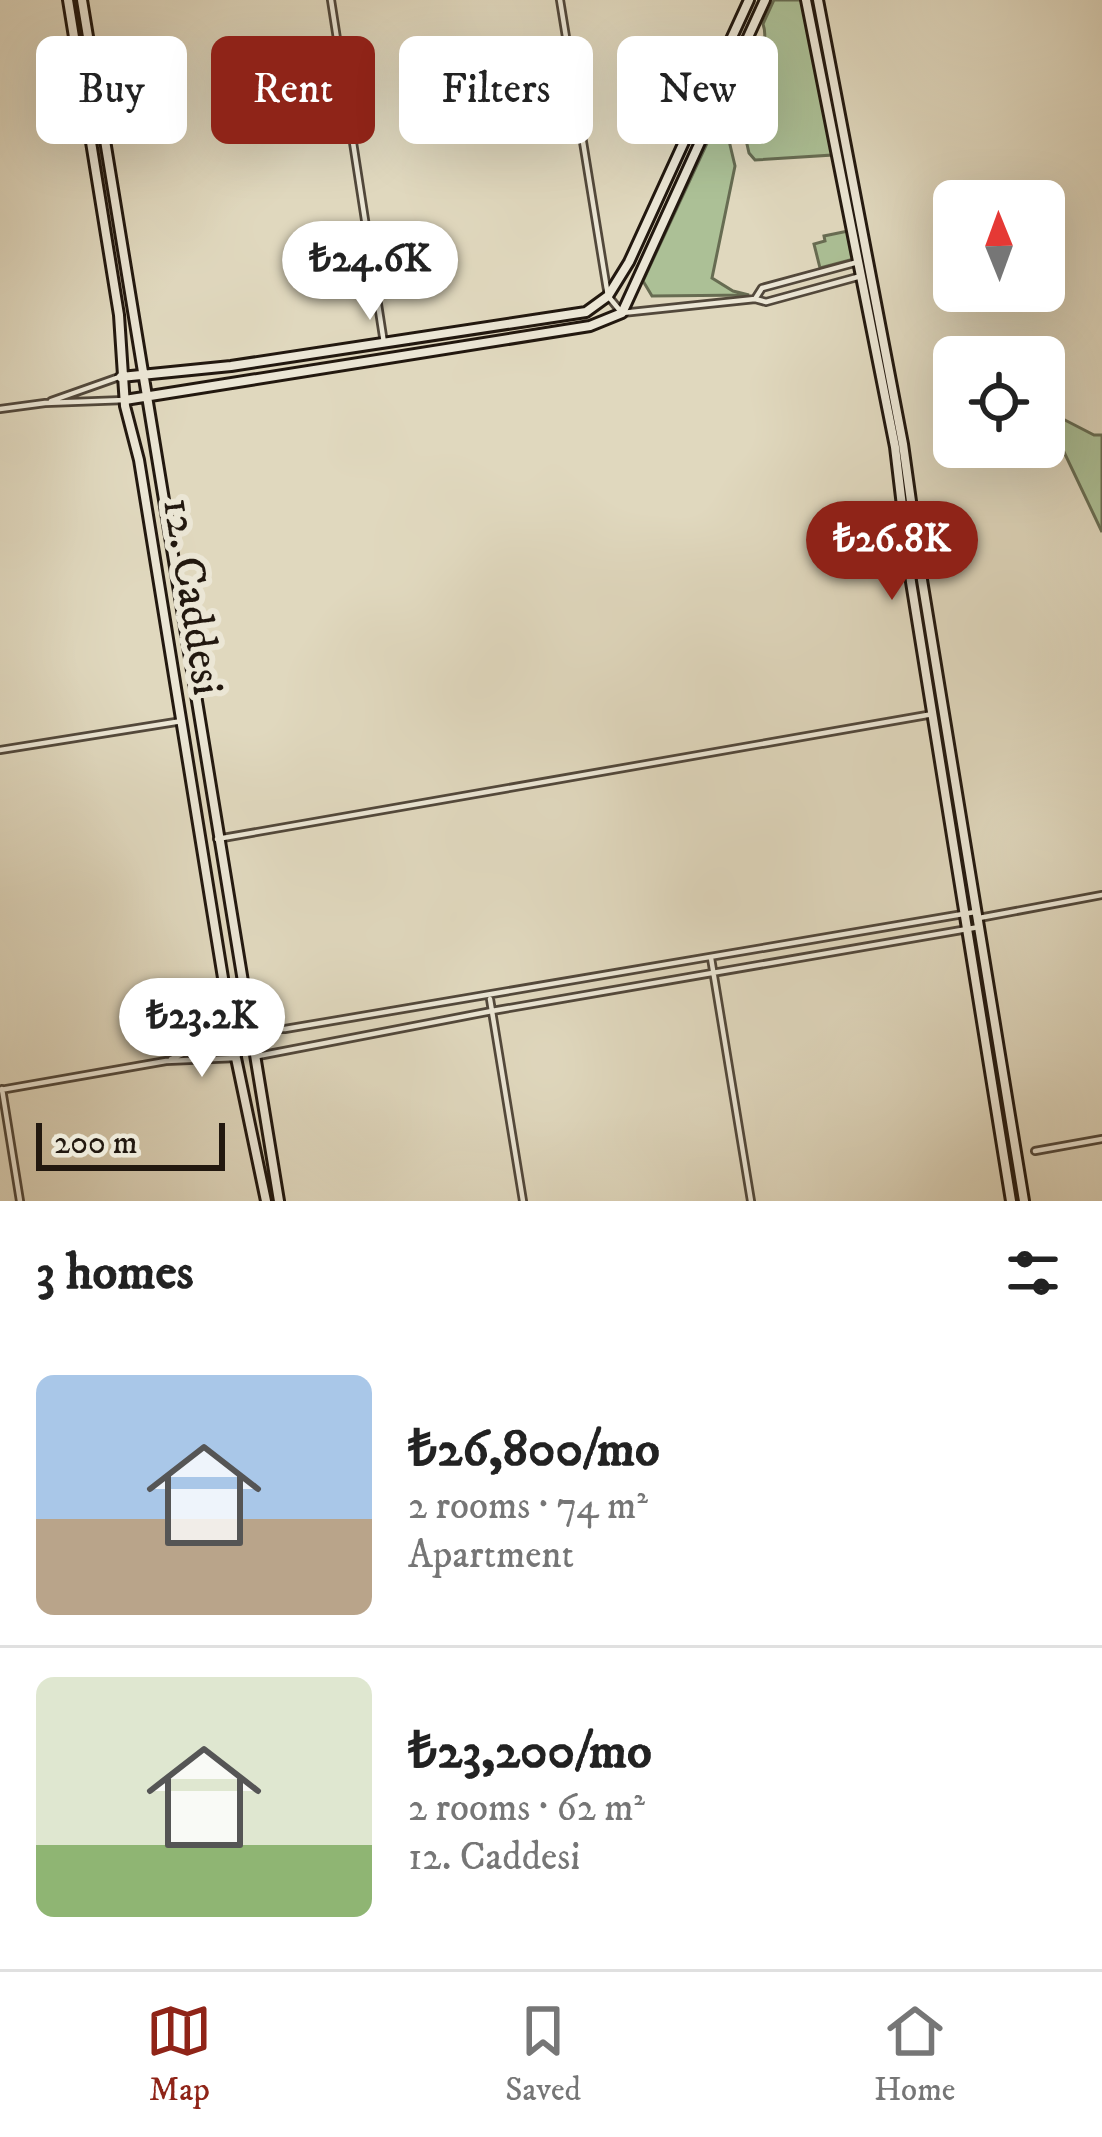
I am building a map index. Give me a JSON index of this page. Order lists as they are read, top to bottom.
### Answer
{
  "streets": {
    "street": ["12. Caddesi"]
  },
  "scale_bar": "200 m",
  "north": "top",
  "page": {
    "chip": [
      "Buy",
      "Rent",
      "Filters",
      "New"
    ],
    "price": ["₺24.6K", "₺26.8K", "₺23.2K"],
    "scale": "200 m",
    "heading": "3 homes",
    "list": [
      {
        "name": "₺26,800/mo",
        "note": "2 rooms · 74 m² · Apartment"
      },
      {
        "name": "₺23,200/mo",
        "note": "2 rooms · 62 m² · 12. Caddesi"
      }
    ],
    "tabs": ["Map", "Saved", "Home"]
  }
}
